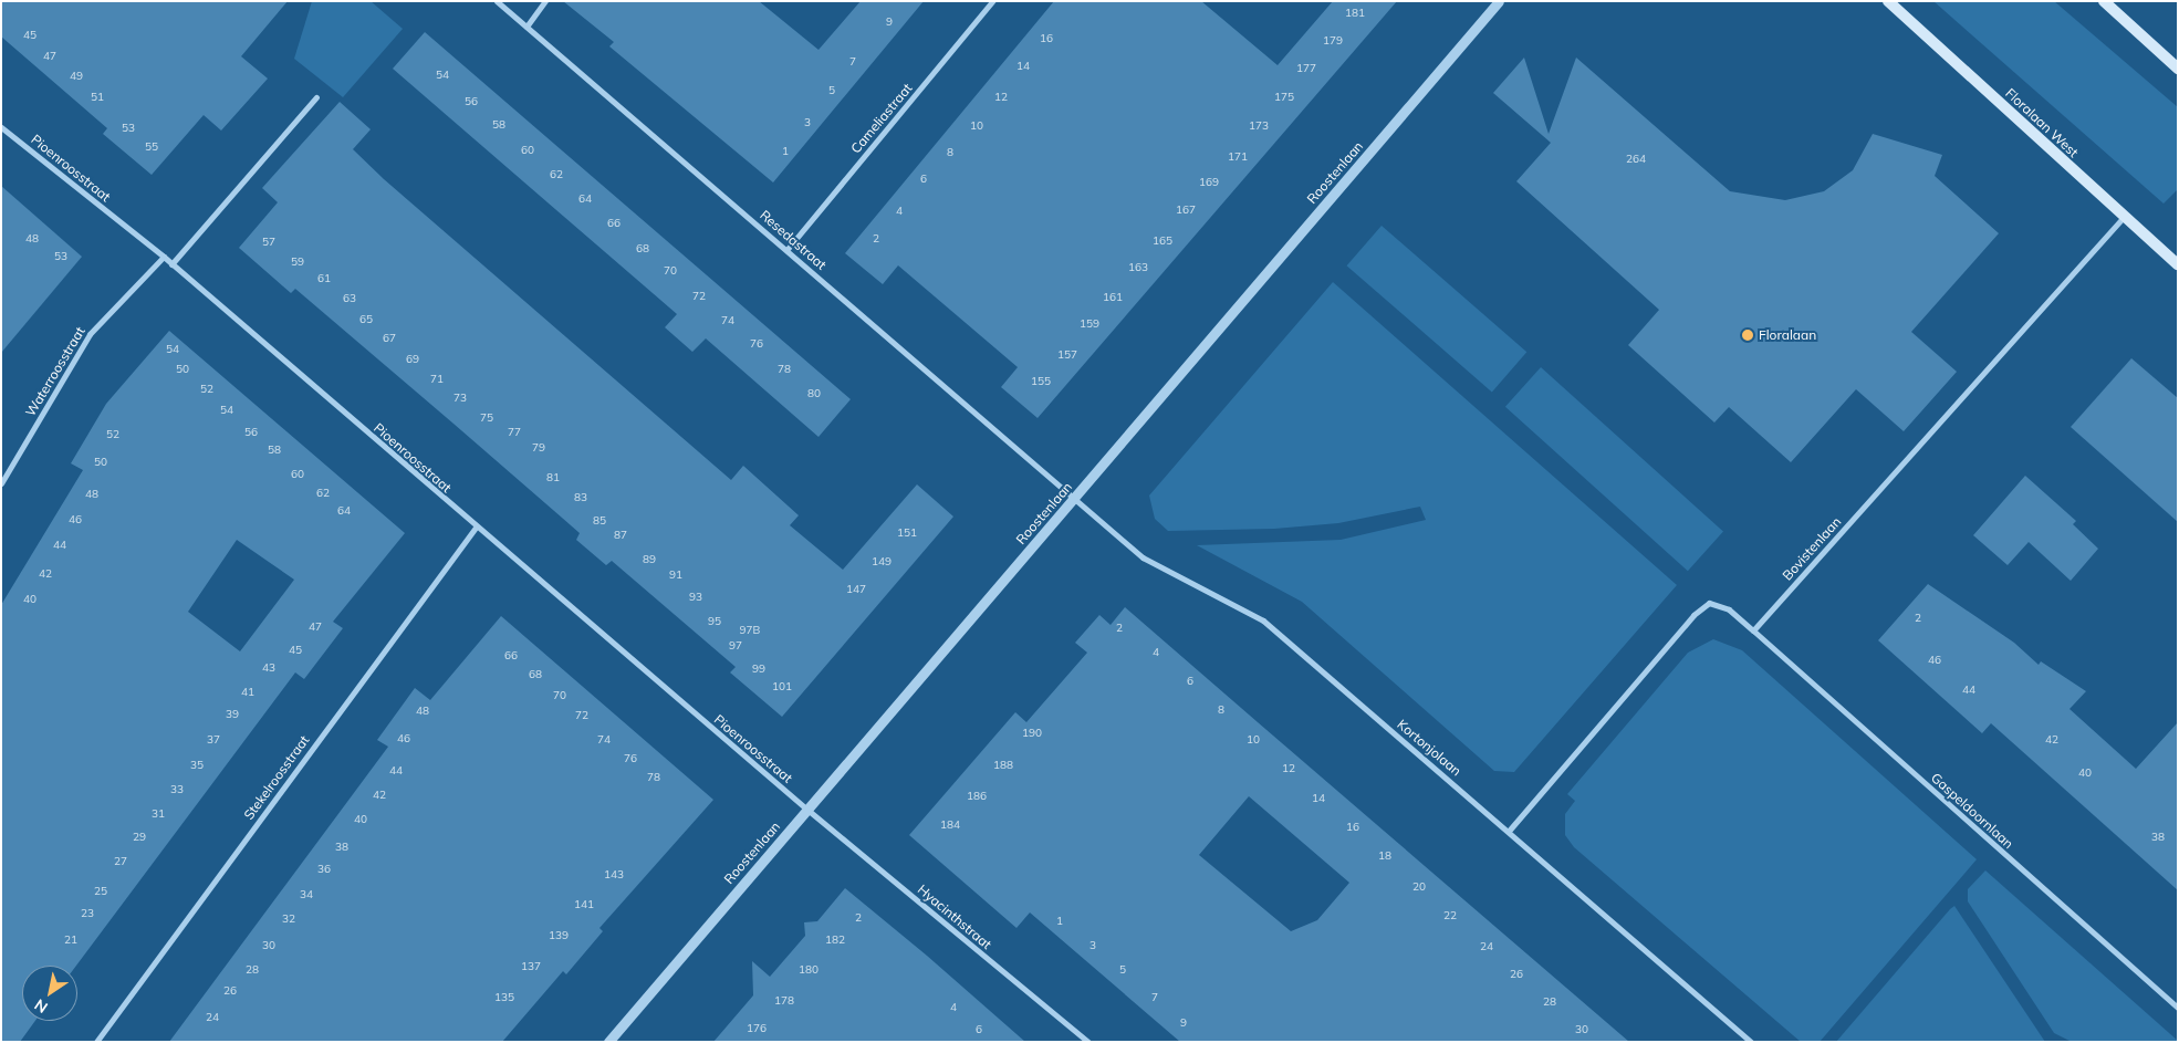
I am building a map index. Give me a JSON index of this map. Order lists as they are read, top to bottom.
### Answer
{
  "streets": {
    "main road": ["Floralaan West"],
    "street": [
      "Cameliastraat",
      "Pioenroosstraat",
      "Roostenlaan",
      "Resedastraat",
      "Waterroosstraat",
      "Bovistenlaan",
      "Kortonjolaan",
      "Stekelroosstraat",
      "Gaspeldoornlaan",
      "Hyacinthstraat"
    ]
  },
  "crossings": [
    ["Cameliastraat", "Resedastraat"],
    ["Floralaan West", "Bovistenlaan"],
    ["Pioenroosstraat", "Roostenlaan"],
    ["Pioenroosstraat", "Waterroosstraat"],
    ["Pioenroosstraat", "Stekelroosstraat"],
    ["Pioenroosstraat", "Hyacinthstraat"],
    ["Roostenlaan", "Resedastraat"],
    ["Roostenlaan", "Kortonjolaan"],
    ["Roostenlaan", "Hyacinthstraat"],
    ["Resedastraat", "Kortonjolaan"],
    ["Bovistenlaan", "Gaspeldoornlaan"]
  ],
  "places": ["Floralaan"],
  "house_numbers": [
    "181",
    "9",
    "45",
    "16",
    "179",
    "47",
    "7",
    "14",
    "177",
    "54",
    "49",
    "5",
    "51",
    "12",
    "175",
    "56",
    "3",
    "58",
    "10",
    "173",
    "53",
    "55",
    "60",
    "1",
    "8",
    "171",
    "264",
    "62",
    "6",
    "169",
    "64",
    "167",
    "4",
    "66",
    "48",
    "2",
    "165",
    "57",
    "68",
    "53",
    "59",
    "163",
    "70",
    "61",
    "72",
    "161",
    "63",
    "65",
    "74",
    "159",
    "67",
    "76",
    "54",
    "157",
    "69",
    "50",
    "78",
    "71",
    "155",
    "52",
    "80",
    "73",
    "54",
    "75",
    "56",
    "77",
    "52",
    "79",
    "58",
    "50",
    "60",
    "81",
    "62",
    "48",
    "83",
    "64",
    "46",
    "85",
    "151",
    "87",
    "44",
    "89",
    "149",
    "42",
    "91",
    "147",
    "93",
    "40",
    "2",
    "95",
    "47",
    "2",
    "97B",
    "97",
    "45",
    "4",
    "66",
    "46",
    "43",
    "99",
    "68",
    "6",
    "101",
    "44",
    "41",
    "70",
    "8",
    "48",
    "39",
    "72",
    "190",
    "46",
    "37",
    "74",
    "10",
    "42",
    "76",
    "35",
    "188",
    "12",
    "44",
    "40",
    "78",
    "33",
    "42",
    "186",
    "14",
    "31",
    "40",
    "184",
    "16",
    "29",
    "38",
    "38",
    "18",
    "27",
    "36",
    "143",
    "20",
    "25",
    "34",
    "141",
    "23",
    "22",
    "2",
    "32",
    "1",
    "139",
    "21",
    "182",
    "30",
    "3",
    "24",
    "137",
    "28",
    "180",
    "5",
    "26",
    "26",
    "135",
    "7",
    "178",
    "28",
    "4",
    "24",
    "9",
    "176",
    "6",
    "30"
  ],
  "north": "bottom left"
}
